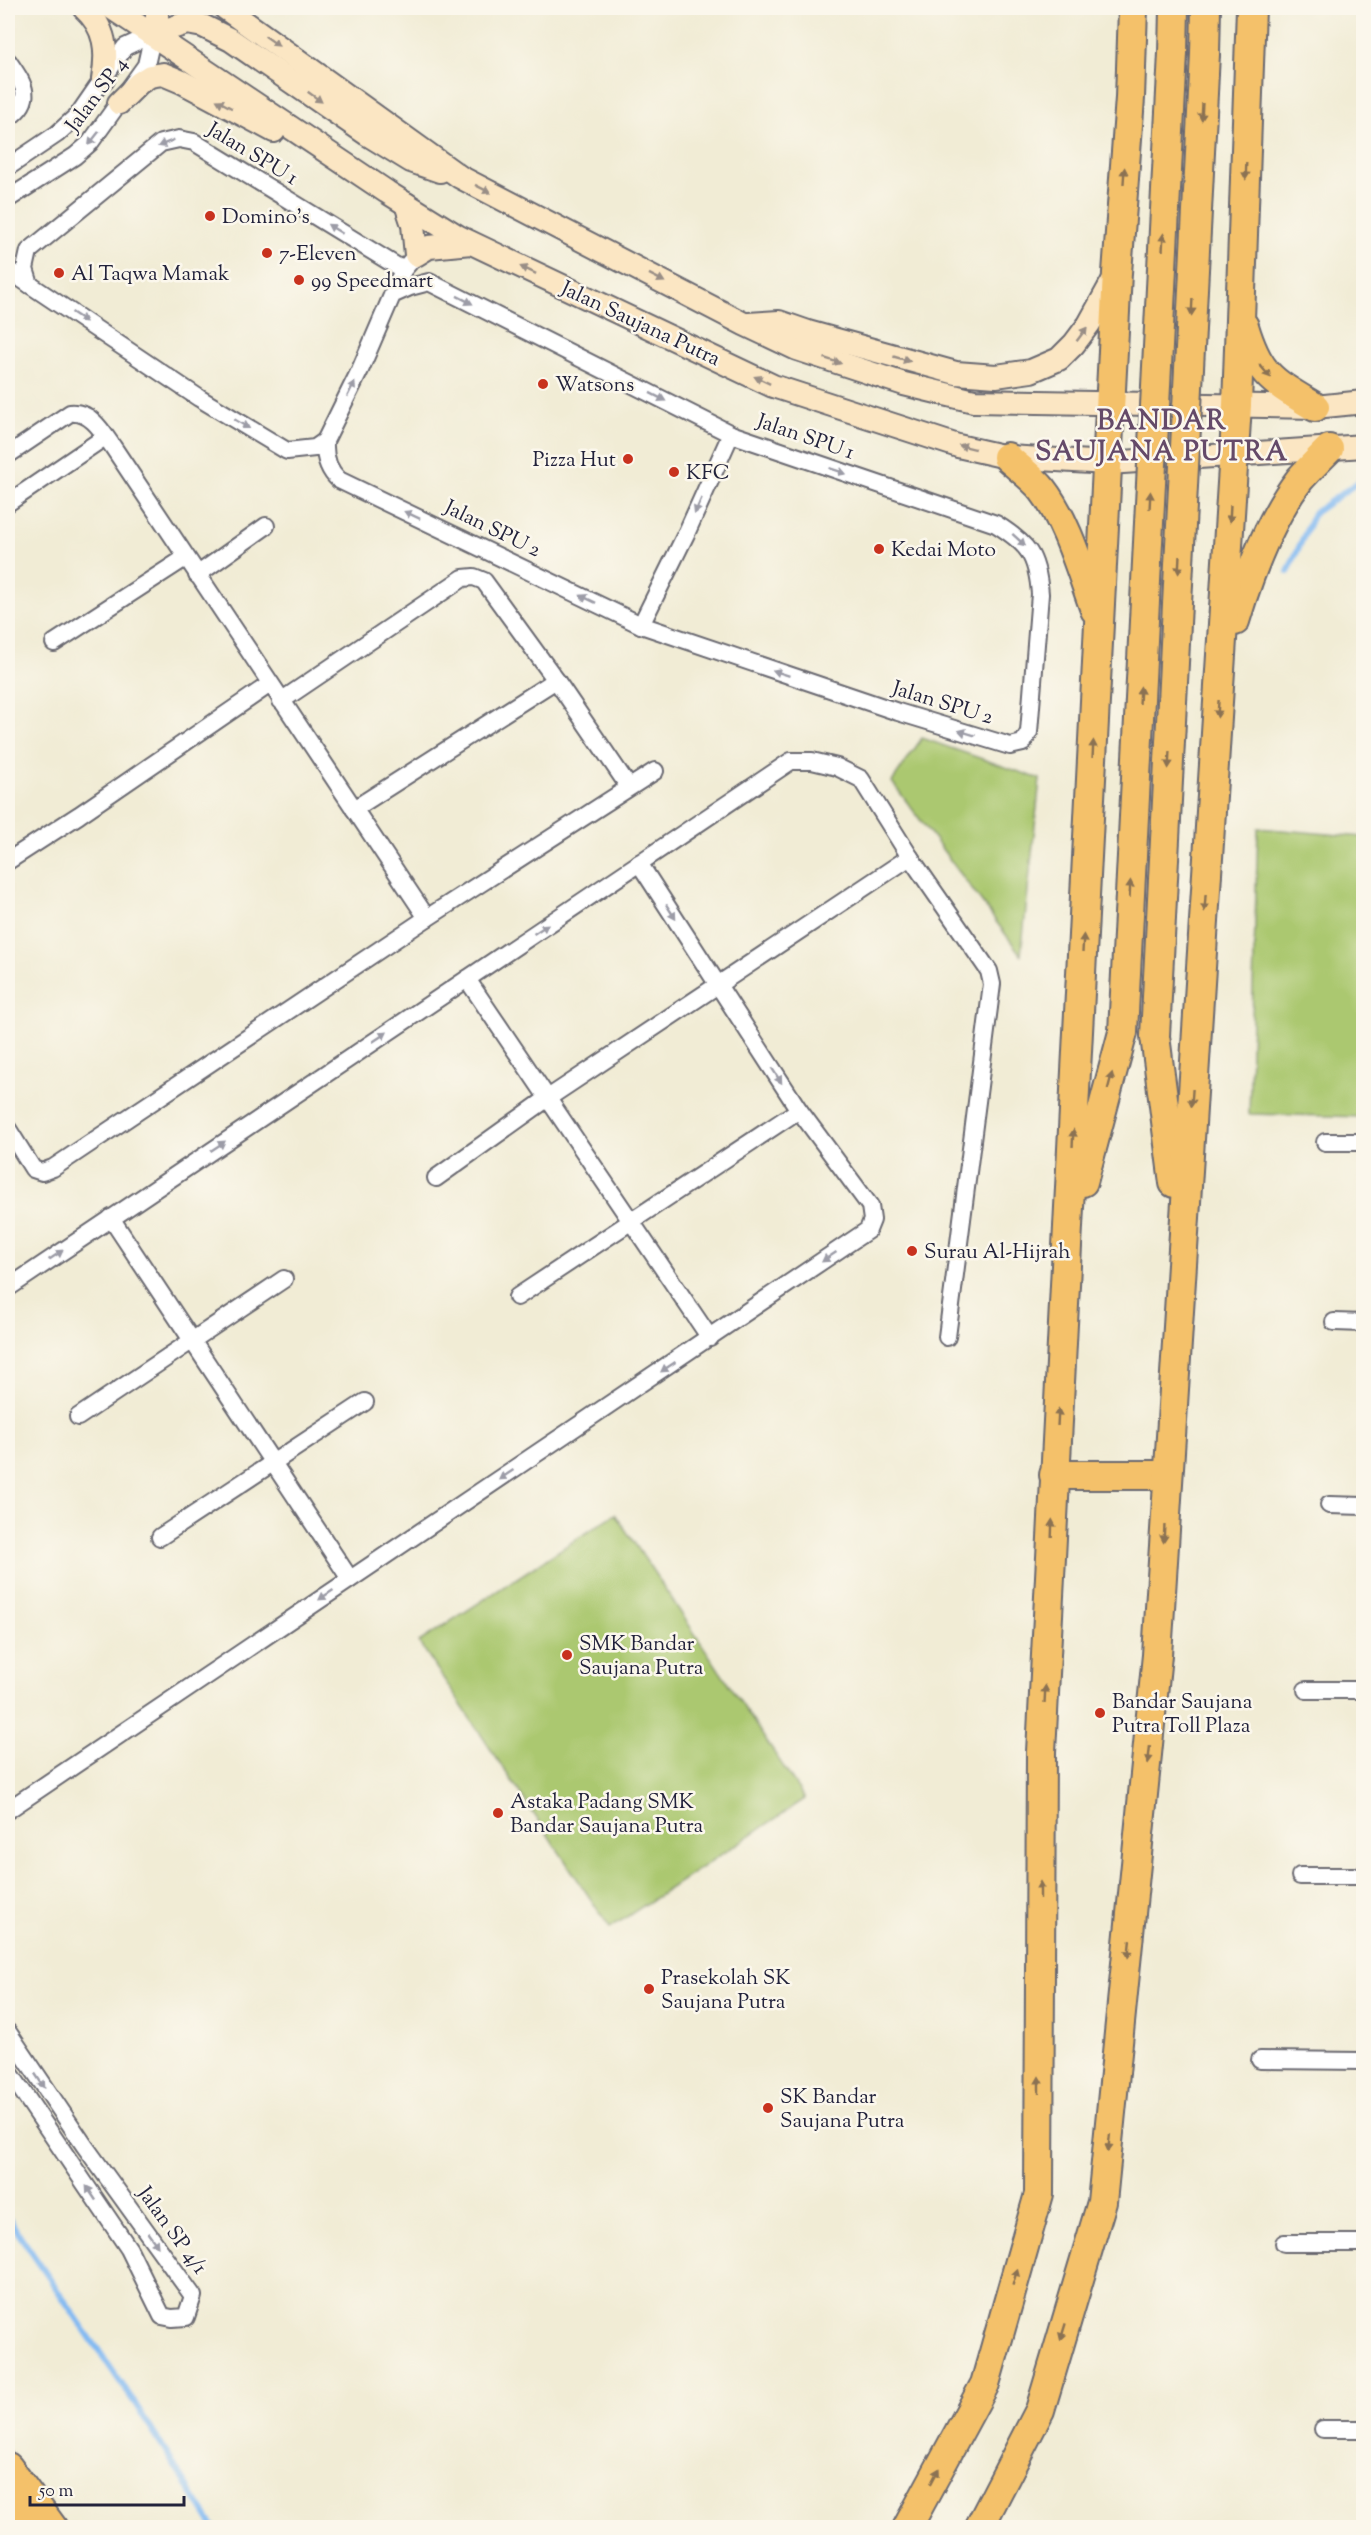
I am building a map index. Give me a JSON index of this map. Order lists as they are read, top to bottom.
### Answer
{
  "streets": {
    "main road": ["Jalan Saujana Putra"],
    "street": [
      "Jalan SP 4",
      "Jalan SPU 1",
      "Jalan SPU 2",
      "Jalan SP 4/1"
    ]
  },
  "crossings": [
    ["Jalan SP 4", "Jalan Saujana Putra"],
    ["Jalan SPU 1", "Jalan SPU 2"]
  ],
  "one_way": ["Jalan SPU 2"],
  "districts": ["BANDAR SAUJANA PUTRA"],
  "places": [
    "Domino's",
    "7-Eleven",
    "Al Taqwa Mamak",
    "99 Speedmart",
    "Watsons",
    "Pizza Hut",
    "KFC",
    "Kedai Moto",
    "Surau Al-Hijrah",
    "SMK Bandar Saujana Putra",
    "Bandar Saujana Putra Toll Plaza",
    "Astaka Padang SMK Bandar Saujana Putra",
    "Prasekolah SK Saujana Putra",
    "SK Bandar Saujana Putra"
  ],
  "scale_bar": "50 m"
}
